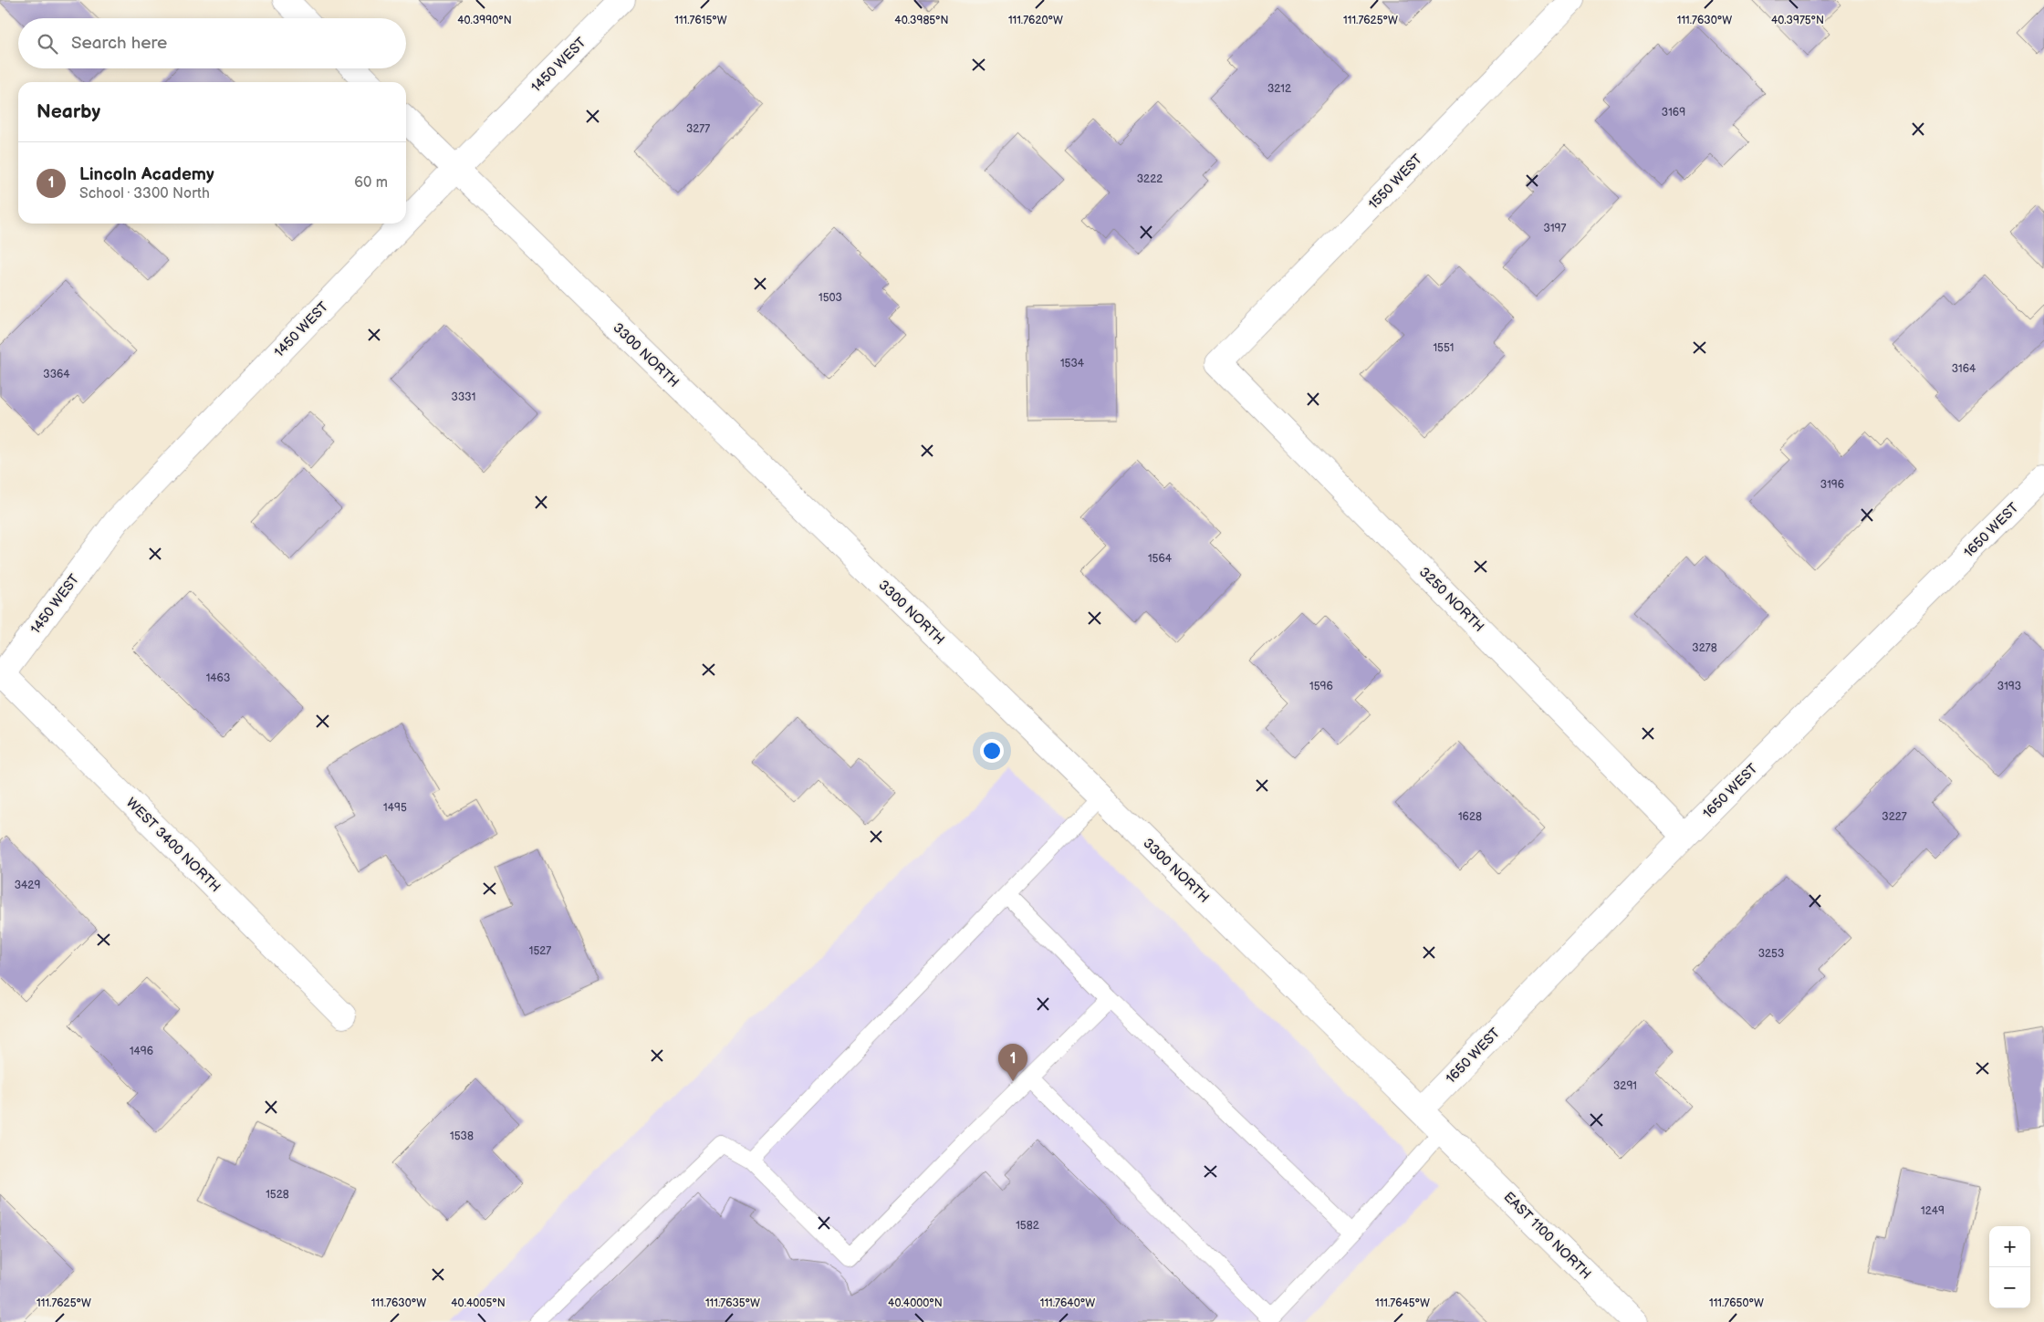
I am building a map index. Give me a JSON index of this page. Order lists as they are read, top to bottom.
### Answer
{
  "streets": {
    "street": [
      "1450 WEST",
      "1550 WEST",
      "3300 NORTH",
      "1650 WEST",
      "3250 NORTH",
      "WEST 3400 NORTH",
      "EAST 1100 NORTH"
    ]
  },
  "crossings": [
    ["1450 WEST", "3300 NORTH"],
    ["1450 WEST", "WEST 3400 NORTH"],
    ["1550 WEST", "3250 NORTH"],
    ["3300 NORTH", "1650 WEST"],
    ["3300 NORTH", "EAST 1100 NORTH"],
    ["1650 WEST", "3250 NORTH"]
  ],
  "house_numbers": [
    "3212",
    "3169",
    "3277",
    "3222",
    "3197",
    "1503",
    "1551",
    "1534",
    "3164",
    "3364",
    "3331",
    "3196",
    "1564",
    "3278",
    "1463",
    "1596",
    "3193",
    "1495",
    "1628",
    "3227",
    "3429",
    "1527",
    "3253",
    "1496",
    "3291",
    "1538",
    "1528",
    "1249",
    "1582"
  ],
  "page": {
    "search": "Search here",
    "heading": "Nearby",
    "list": [
      {
        "mark": "1",
        "name": "Lincoln Academy",
        "note": "School · 3300 North",
        "value": "60 m"
      }
    ],
    "pins": "1",
    "map_buttons": ["+", "−"]
  },
  "coordinates": [
    "40.3990°N",
    "111.7615°W",
    "40.3985°N",
    "111.7620°W",
    "111.7625°W",
    "111.7630°W",
    "40.3975°N",
    "40.4005°N",
    "111.7635°W",
    "40.4000°N",
    "111.7640°W",
    "111.7645°W",
    "111.7650°W"
  ]
}
